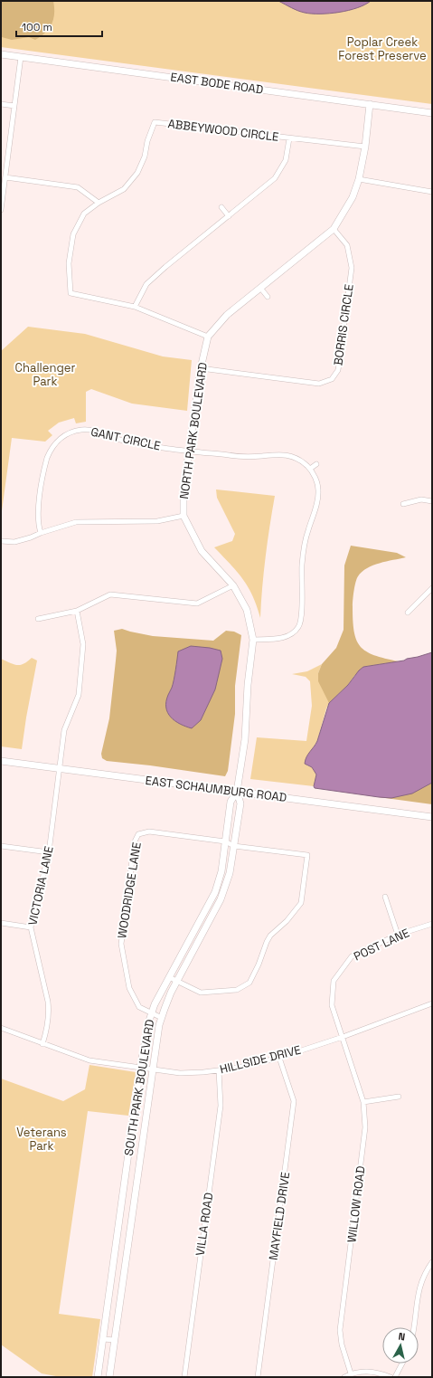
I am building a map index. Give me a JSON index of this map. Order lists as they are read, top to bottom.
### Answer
{
  "streets": {
    "street": [
      "EAST BODE ROAD",
      "ABBEYWOOD CIRCLE",
      "BORRIS CIRCLE",
      "NORTH PARK BOULEVARD",
      "GANT CIRCLE",
      "EAST SCHAUMBURG ROAD",
      "VICTORIA LANE",
      "WOODRIDGE LANE",
      "POST LANE",
      "HILLSIDE DRIVE",
      "SOUTH PARK BOULEVARD",
      "WILLOW ROAD",
      "MAYFIELD DRIVE",
      "VILLA ROAD"
    ]
  },
  "crossings": [
    ["EAST BODE ROAD", "NORTH PARK BOULEVARD"],
    ["ABBEYWOOD CIRCLE", "NORTH PARK BOULEVARD"],
    ["BORRIS CIRCLE", "NORTH PARK BOULEVARD"],
    ["NORTH PARK BOULEVARD", "GANT CIRCLE"],
    ["NORTH PARK BOULEVARD", "EAST SCHAUMBURG ROAD"],
    ["NORTH PARK BOULEVARD", "SOUTH PARK BOULEVARD"],
    ["EAST SCHAUMBURG ROAD", "VICTORIA LANE"],
    ["EAST SCHAUMBURG ROAD", "SOUTH PARK BOULEVARD"],
    ["VICTORIA LANE", "HILLSIDE DRIVE"],
    ["WOODRIDGE LANE", "SOUTH PARK BOULEVARD"],
    ["POST LANE", "HILLSIDE DRIVE"],
    ["POST LANE", "WILLOW ROAD"],
    ["HILLSIDE DRIVE", "SOUTH PARK BOULEVARD"],
    ["HILLSIDE DRIVE", "WILLOW ROAD"],
    ["HILLSIDE DRIVE", "MAYFIELD DRIVE"],
    ["HILLSIDE DRIVE", "VILLA ROAD"]
  ],
  "parks": ["Poplar Creek Forest Preserve", "Challenger Park", "Veterans Park"],
  "scale_bar": "100 m",
  "north": "top"
}
